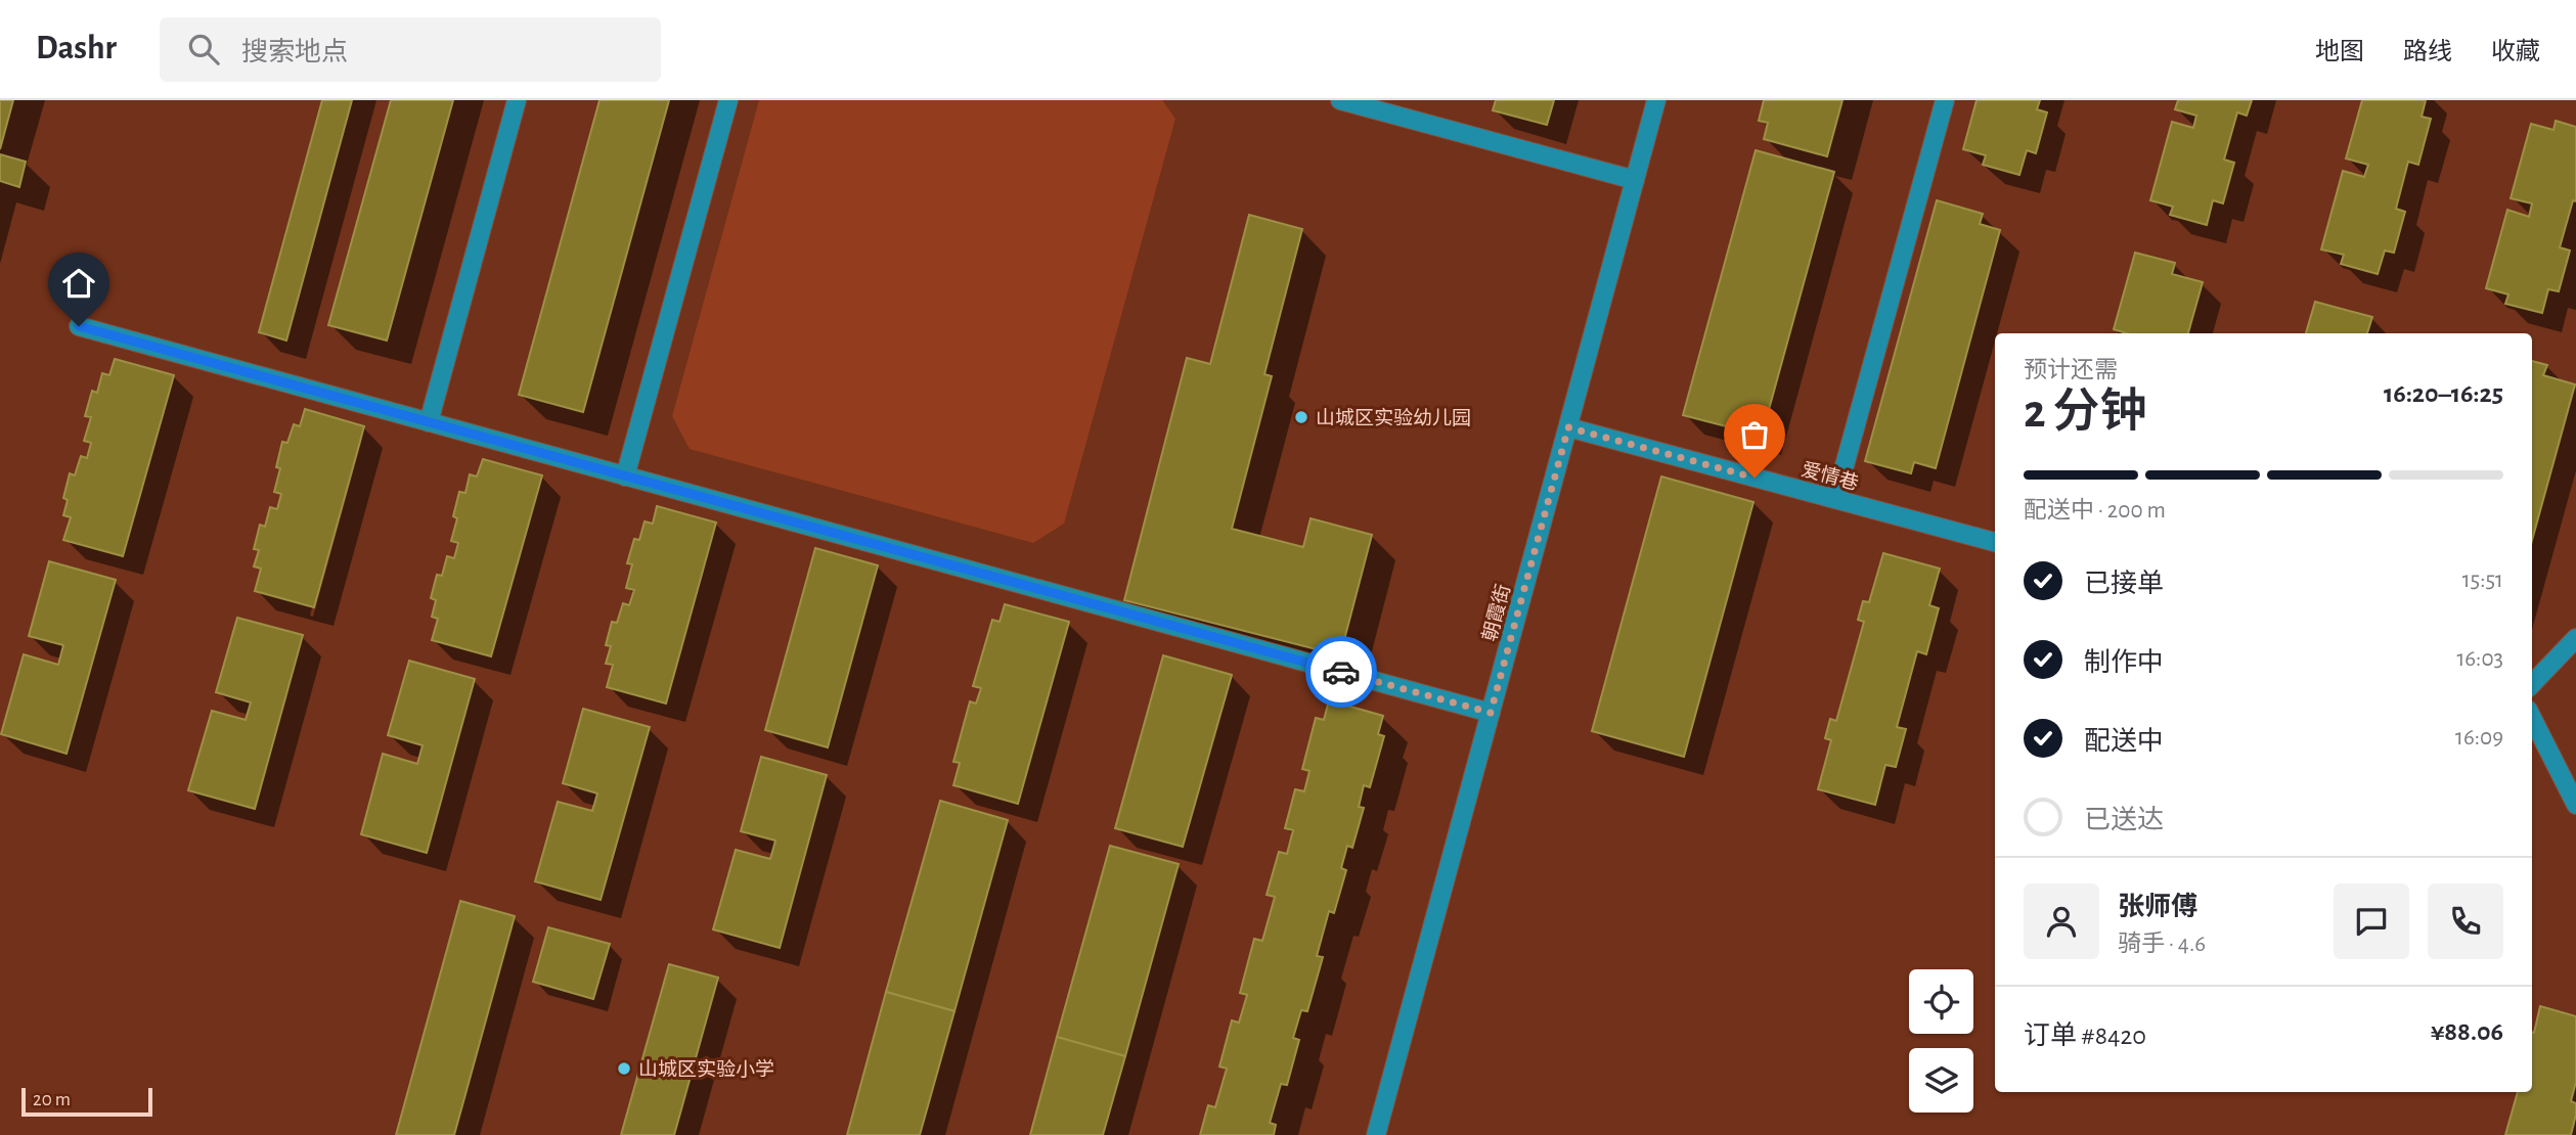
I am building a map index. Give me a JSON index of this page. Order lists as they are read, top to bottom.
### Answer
{
  "streets": {
    "street": ["爱情巷", "朝霞街"]
  },
  "crossings": [
    ["爱情巷", "朝霞街"]
  ],
  "places": ["山城区实验幼儿园", "山城区实验小学"],
  "scale_bar": "20 m",
  "page": {
    "header": "Dashr",
    "search": "搜索地点",
    "nav": ["地图", "路线", "收藏"],
    "heading": ["2 分钟", "预计还需", "16:20–16:25"],
    "panel": [
      "张师傅",
      "骑手 · 4.6",
      "订单 #8420",
      "¥88.06"
    ],
    "bar": "配送中 · 200 m",
    "list": [
      ["已接单", "15:51"],
      ["制作中", "16:03"],
      ["配送中", "16:09"],
      "已送达"
    ],
    "scale": "20 m"
  }
}
